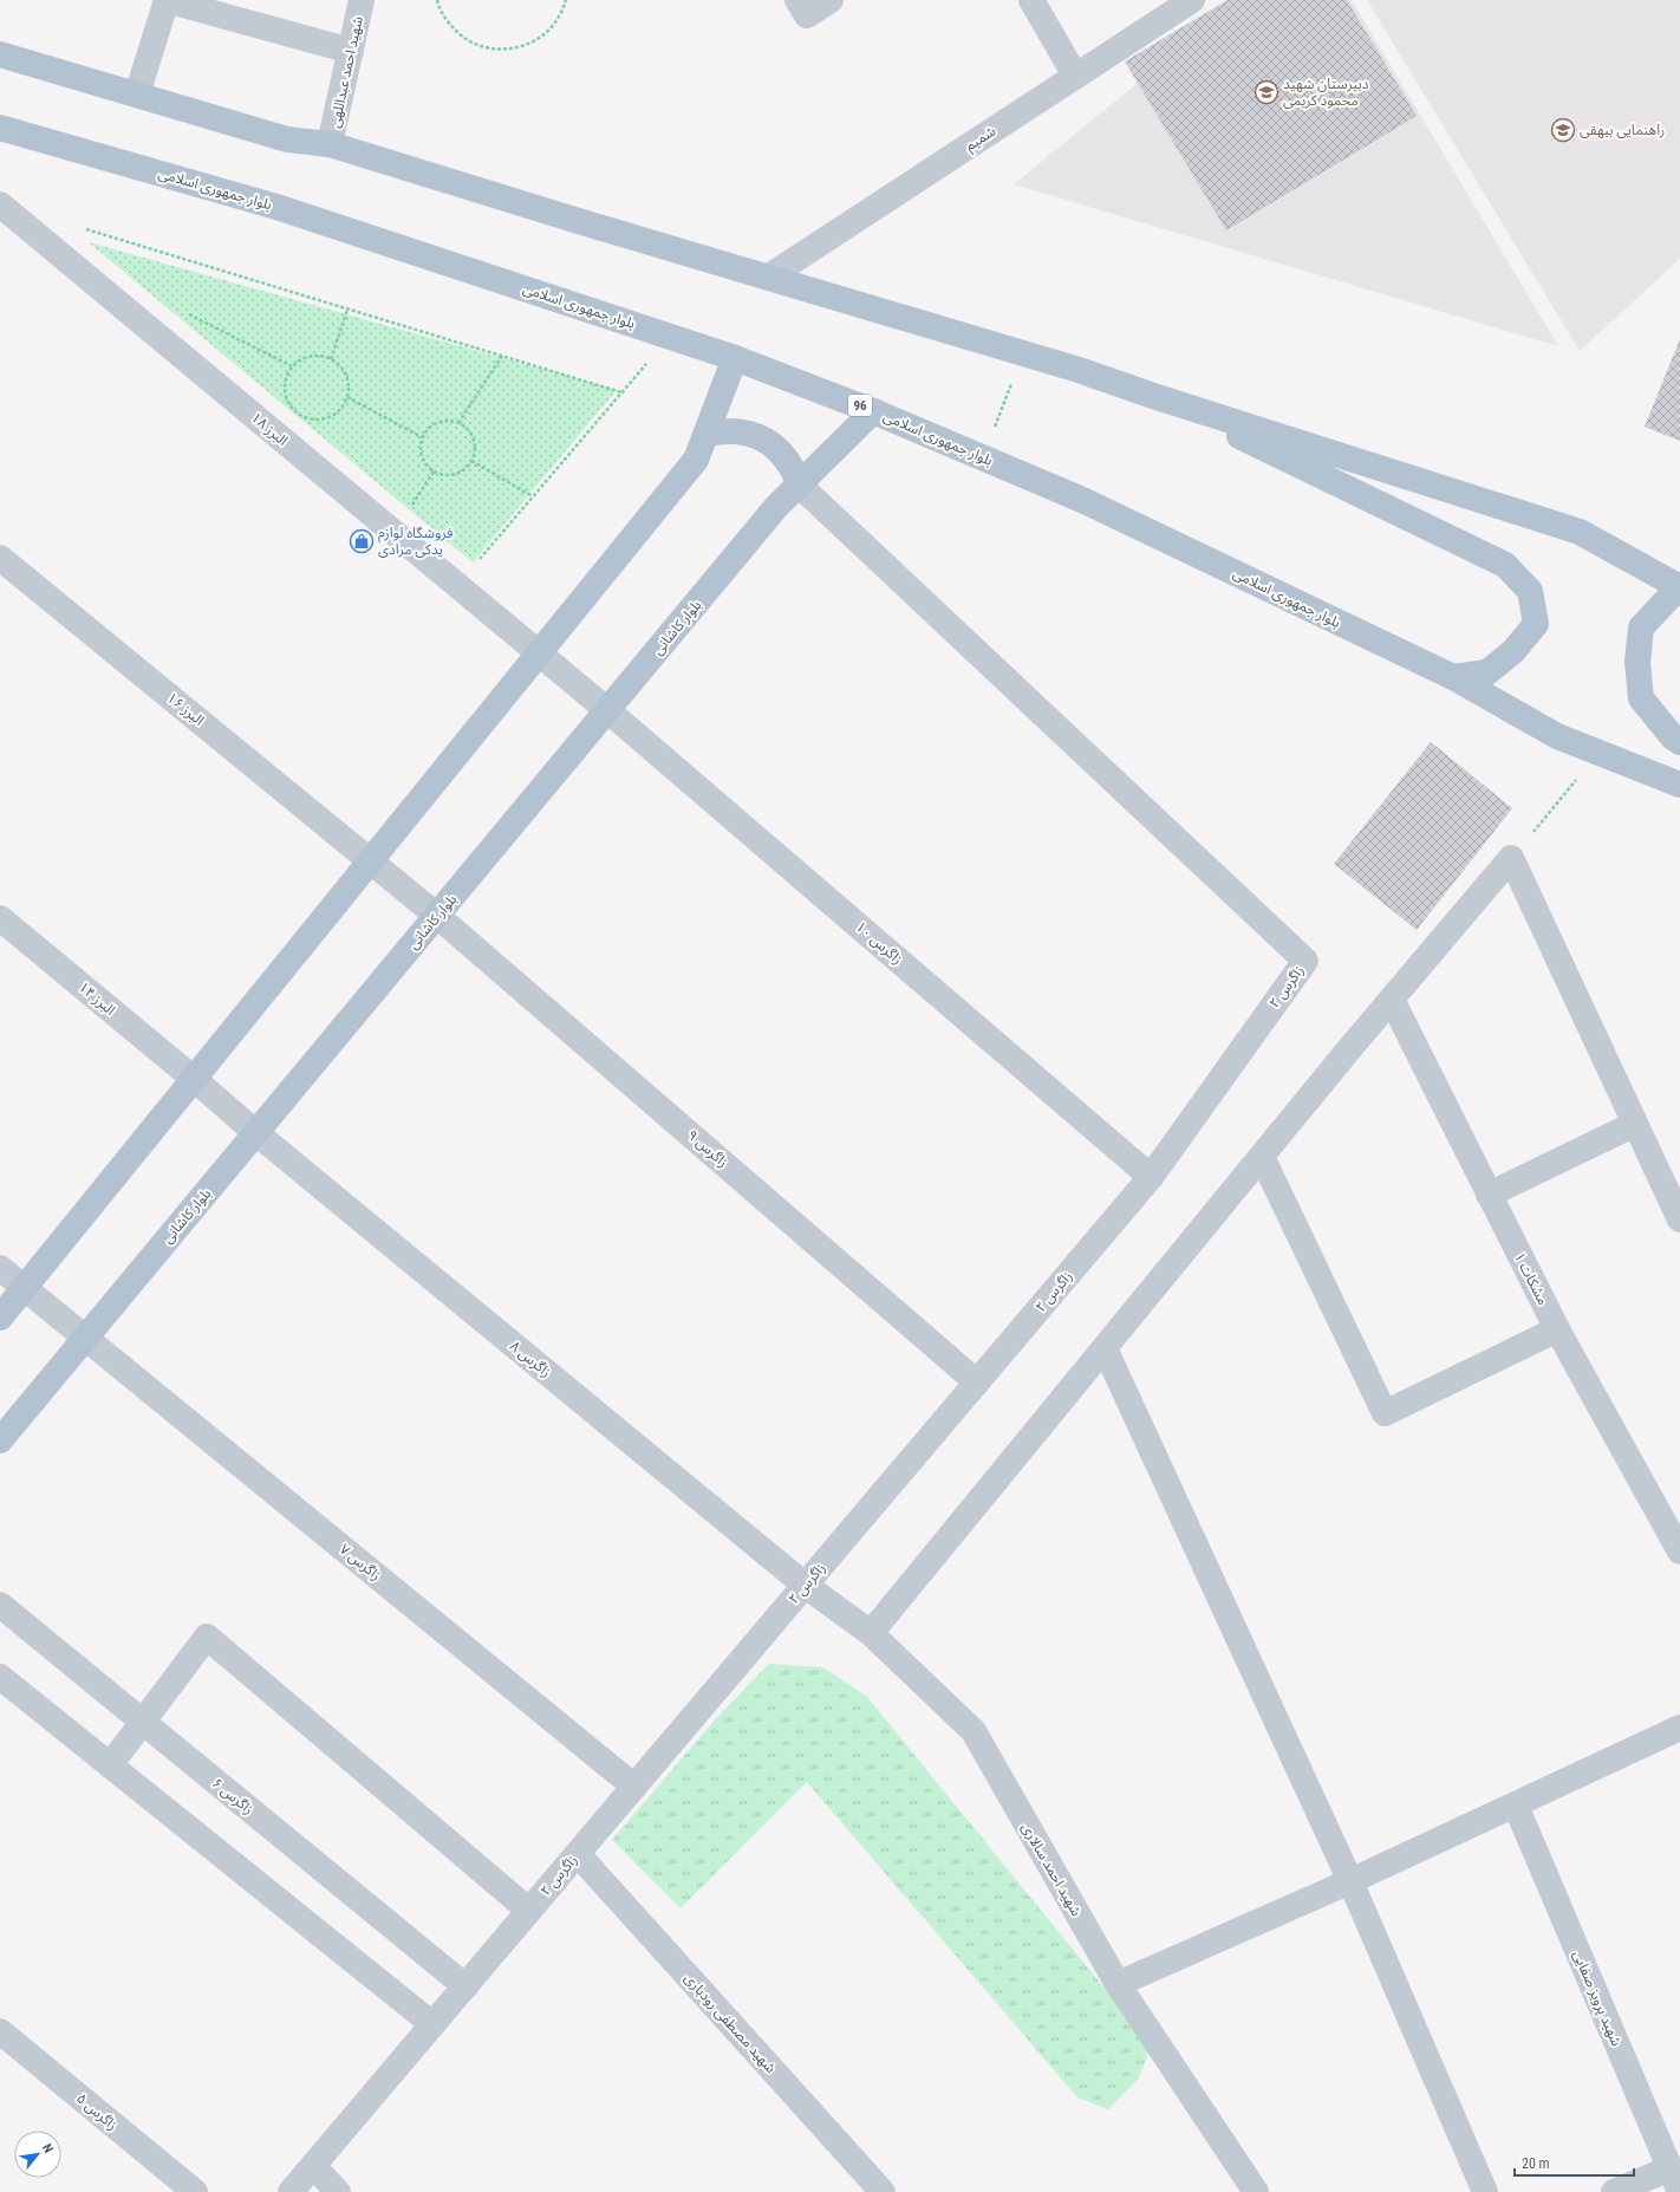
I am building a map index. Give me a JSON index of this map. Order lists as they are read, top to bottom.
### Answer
{
  "streets": {
    "main road": ["بلوار جمهوری اسلامی", "96", "بلوار کاشانی"],
    "street": [
      "شهید احمد عبداللهی",
      "شمیم",
      "البرز ۱۸",
      "البرز ۱۶",
      "زاگرس ۱۰",
      "زاگرس ۲",
      "البرز ۱۴",
      "زاگرس ۹",
      "مشکات ۱",
      "زاگرس ۸",
      "زاگرس ۷",
      "زاگرس ۶",
      "شهید احمد سالاری",
      "شهید پرویز صفایی",
      "شهید مصطفی رودباری",
      "زاگرس ۵"
    ]
  },
  "crossings": [
    ["بلوار جمهوری اسلامی", "بلوار کاشانی"],
    ["البرز ۱۸", "زاگرس ۱۰"],
    ["بلوار کاشانی", "البرز ۱۶"],
    ["بلوار کاشانی", "زاگرس ۱۰"],
    ["بلوار کاشانی", "زاگرس ۲"],
    ["بلوار کاشانی", "البرز ۱۴"],
    ["بلوار کاشانی", "زاگرس ۹"],
    ["بلوار کاشانی", "زاگرس ۸"],
    ["بلوار کاشانی", "زاگرس ۷"],
    ["البرز ۱۶", "زاگرس ۹"],
    ["زاگرس ۱۰", "زاگرس ۲"],
    ["زاگرس ۲", "زاگرس ۹"],
    ["زاگرس ۲", "زاگرس ۸"],
    ["زاگرس ۲", "زاگرس ۷"],
    ["زاگرس ۲", "زاگرس ۶"],
    ["زاگرس ۲", "شهید احمد سالاری"],
    ["زاگرس ۲", "شهید مصطفی رودباری"],
    ["البرز ۱۴", "زاگرس ۸"],
    ["زاگرس ۸", "شهید احمد سالاری"]
  ],
  "places": {
    "school or university": ["دبیرستان شهید محمود کریمی", "راهنمایی بیهقی"],
    "shop": ["فروشگاه لوازم یدکی مرادی"]
  },
  "scale_bar": "20 m",
  "north": "top right"
}
